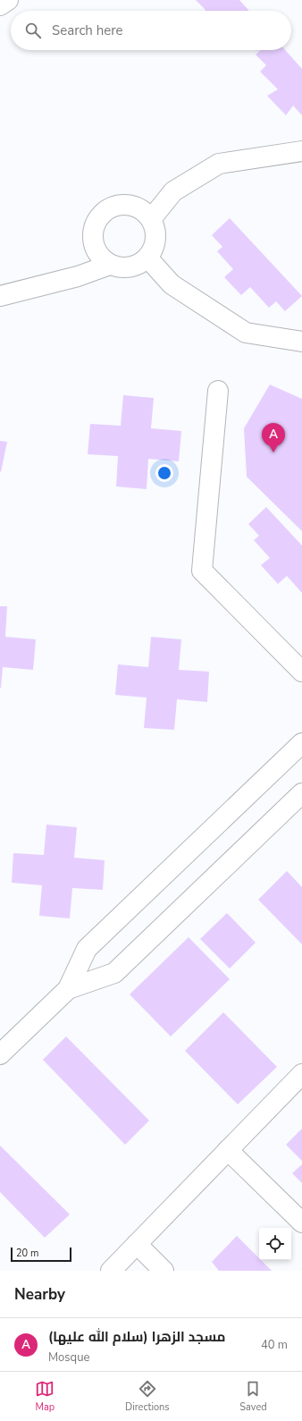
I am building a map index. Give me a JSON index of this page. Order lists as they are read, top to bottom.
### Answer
{
  "scale_bar": "20 m",
  "page": {
    "search": "Search here",
    "pins": "A",
    "scale": "20 m",
    "heading": "Nearby",
    "list": [
      {
        "mark": "A",
        "name": "مسجد الزهرا (سلام الله علیها)",
        "note": "Mosque",
        "value": "40 m"
      }
    ],
    "nav": ["Map", "Directions", "Saved"]
  }
}
